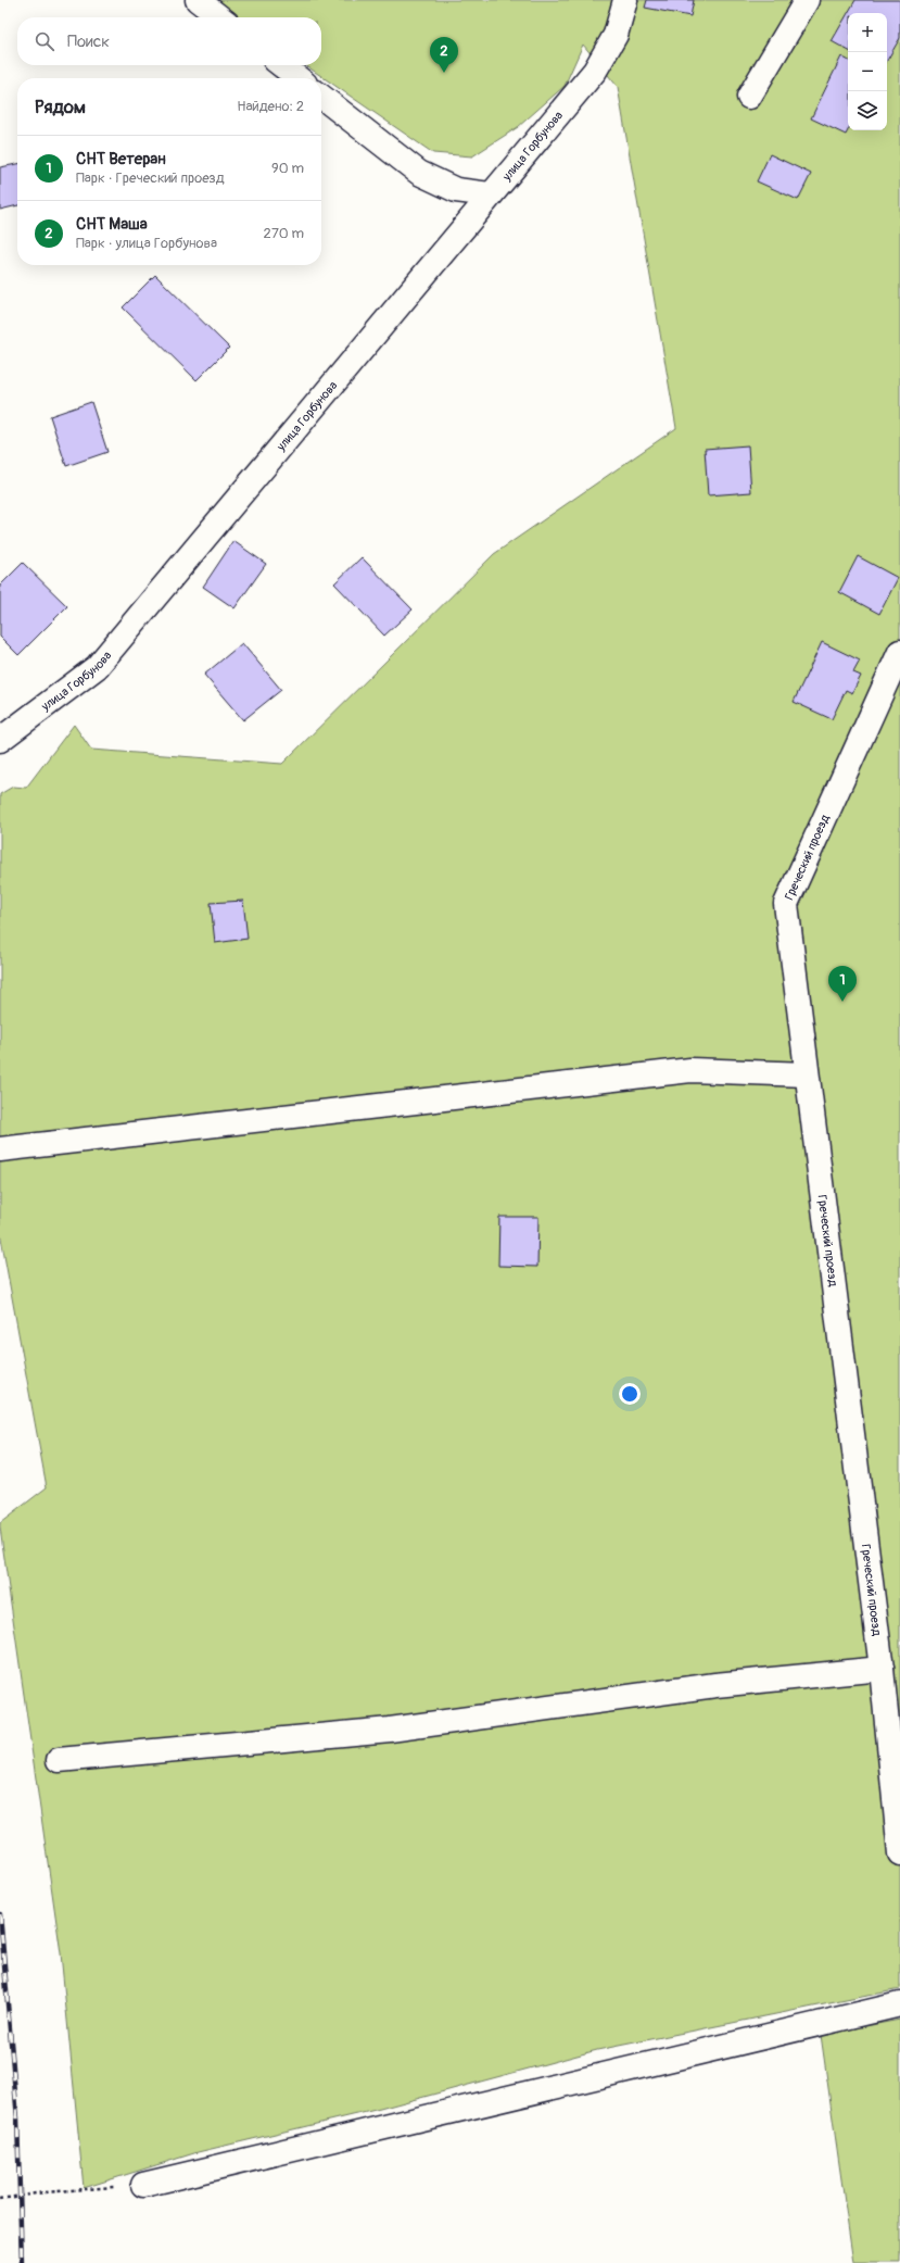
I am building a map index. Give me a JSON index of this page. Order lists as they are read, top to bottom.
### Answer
{
  "streets": {
    "street": ["улица Горбунова", "Греческий проезд"]
  },
  "page": {
    "map_buttons": ["+", "−"],
    "search": "Поиск",
    "pins": ["2", "1"],
    "heading": ["Рядом", "Найдено: 2"],
    "list": [
      {
        "mark": "1",
        "name": "СНТ Ветеран",
        "note": "Парк · Греческий проезд",
        "value": "90 m"
      },
      {
        "mark": "2",
        "name": "СНТ Маша",
        "note": "Парк · улица Горбунова",
        "value": "270 m"
      }
    ]
  }
}
